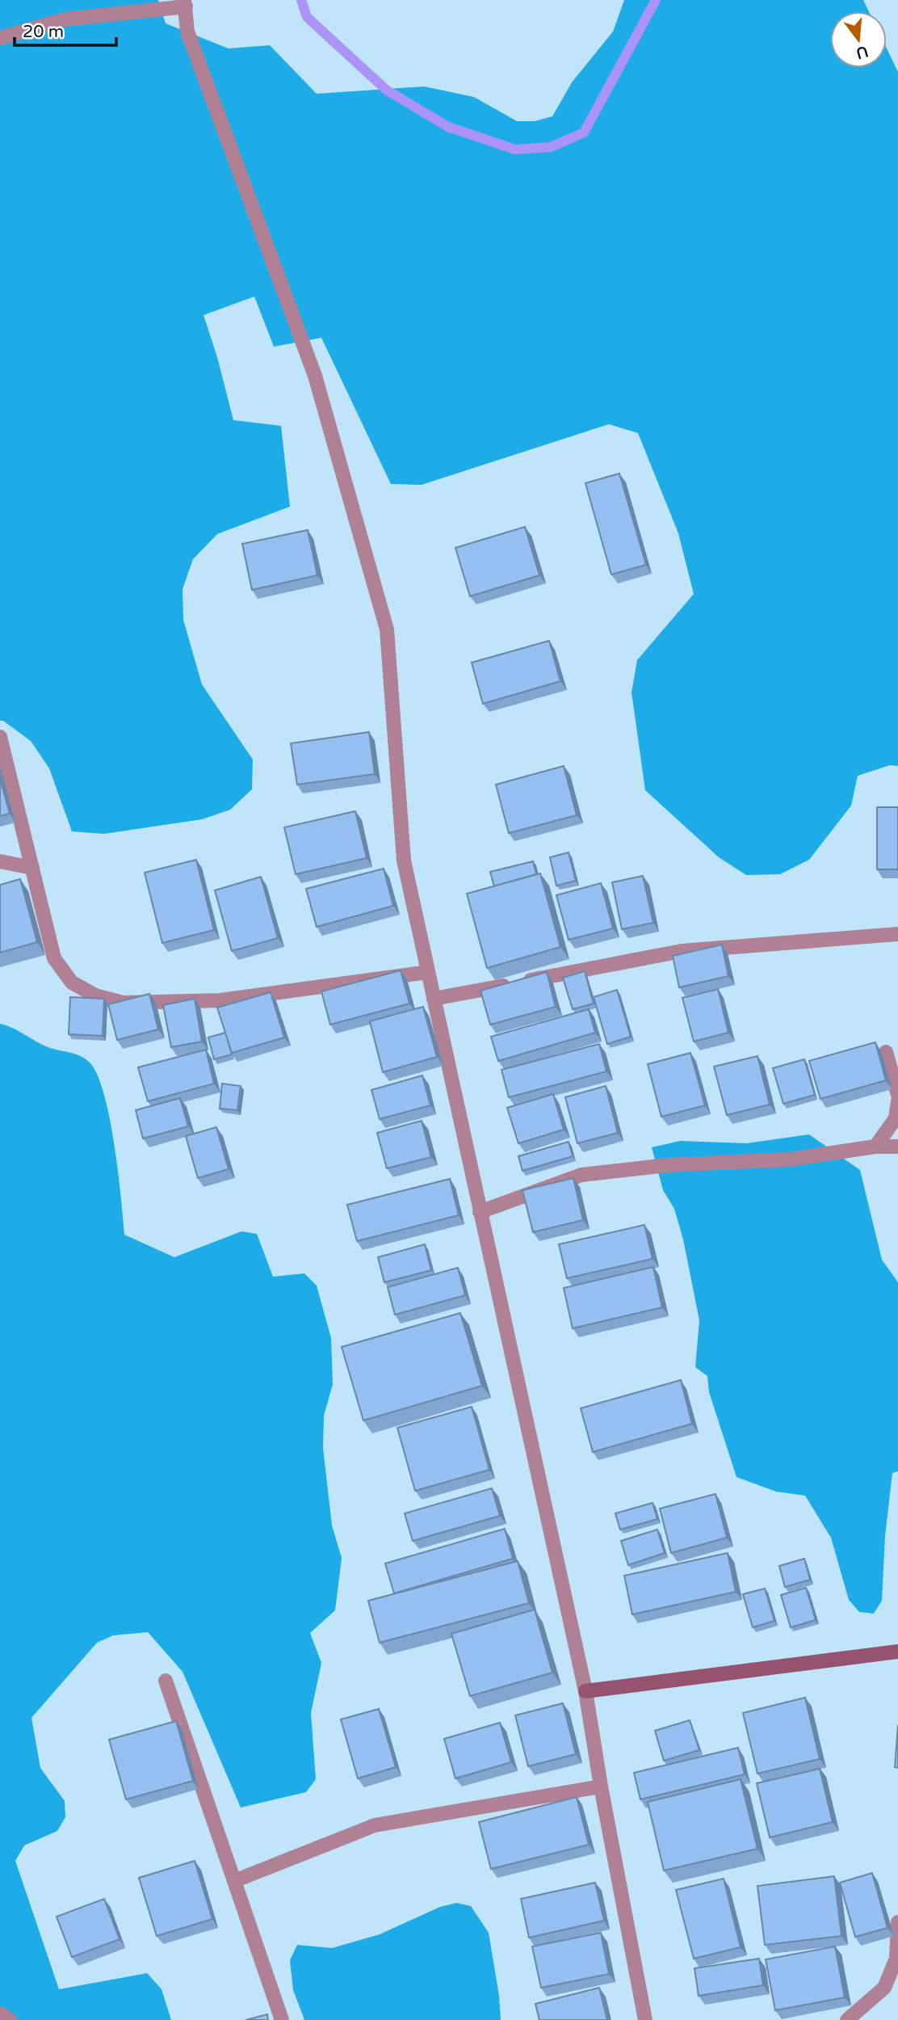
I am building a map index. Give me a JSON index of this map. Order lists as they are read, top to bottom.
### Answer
{
  "scale_bar": "20 m",
  "north": "bottom"
}
